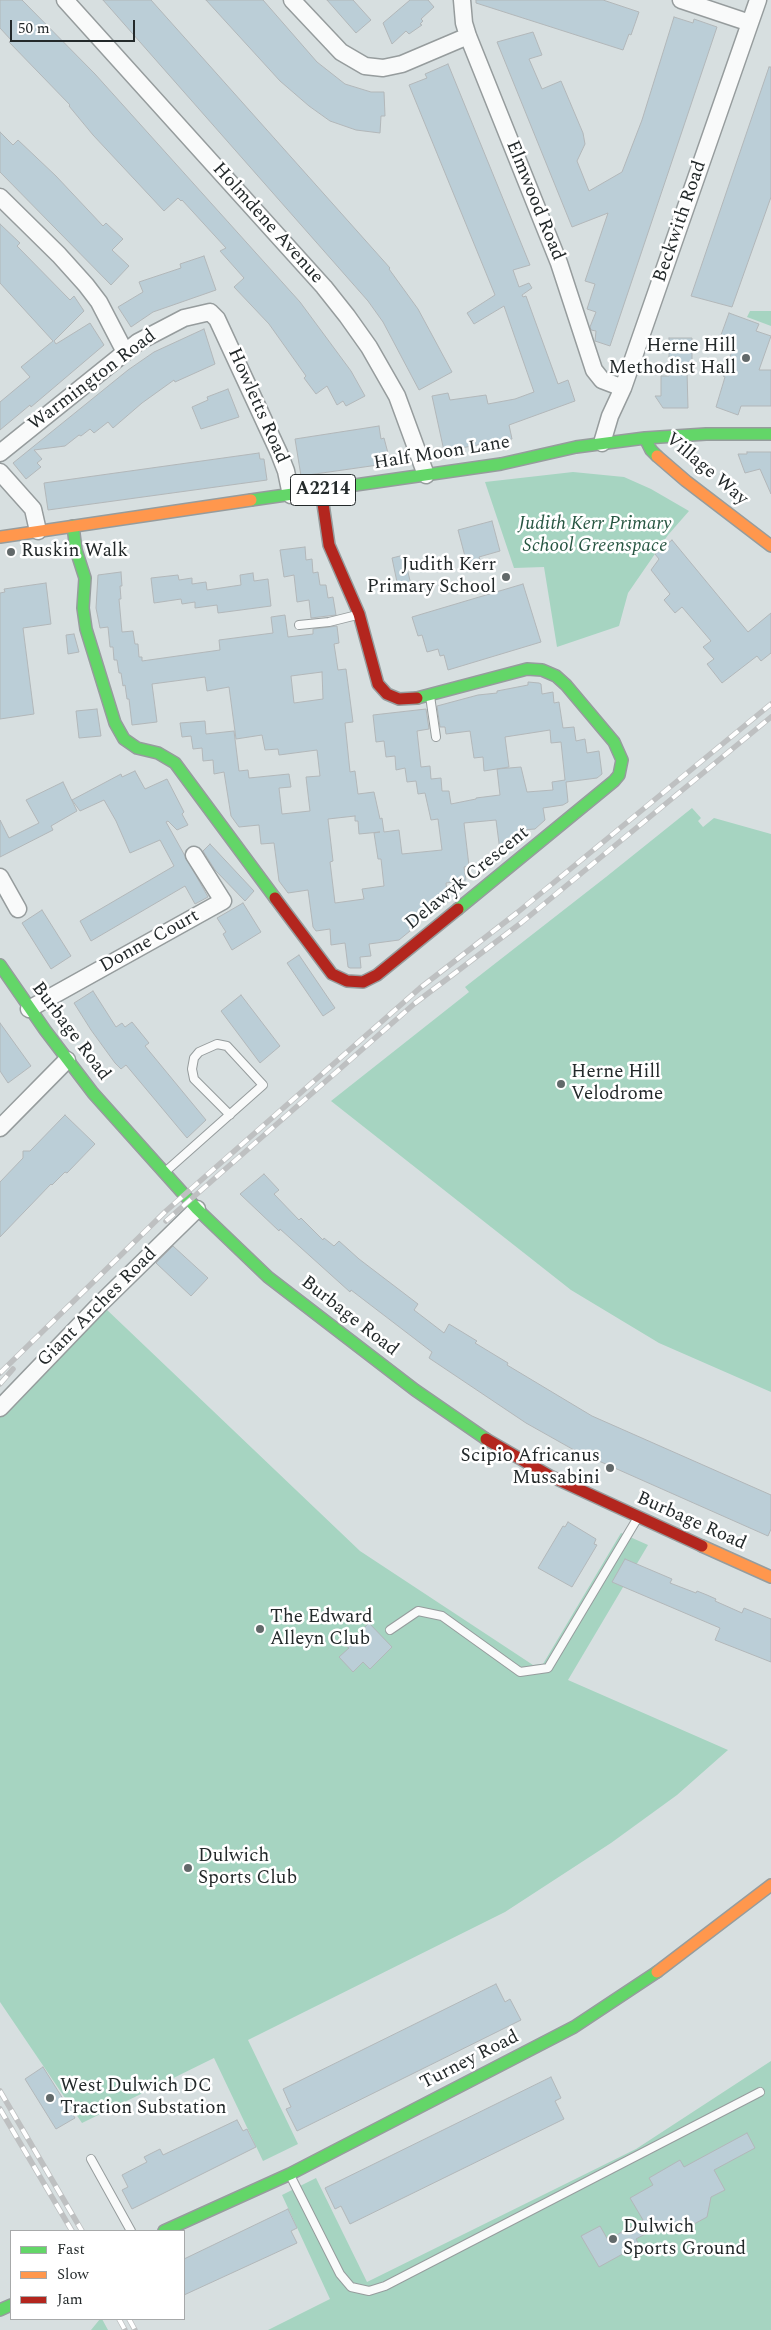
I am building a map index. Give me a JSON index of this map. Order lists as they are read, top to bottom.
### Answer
{
  "streets": {
    "street": [
      "Elmwood Road",
      "Beckwith Road",
      "Holmdene Avenue",
      "Warmington Road",
      "Howletts Road",
      "Half Moon Lane",
      "Village Way",
      "A2214",
      "Delawyk Crescent",
      "Donne Court",
      "Burbage Road",
      "Giant Arches Road",
      "Turney Road"
    ]
  },
  "crossings": [
    ["Elmwood Road", "Beckwith Road"],
    ["Beckwith Road", "Half Moon Lane"],
    ["Holmdene Avenue", "Half Moon Lane"],
    ["Warmington Road", "Howletts Road"],
    ["Howletts Road", "Half Moon Lane"],
    ["Half Moon Lane", "Village Way"],
    ["Half Moon Lane", "Delawyk Crescent"],
    ["Donne Court", "Burbage Road"],
    ["Burbage Road", "Giant Arches Road"]
  ],
  "parks": ["Judith Kerr Primary School Greenspace"],
  "places": [
    "Herne Hill Methodist Hall",
    "Ruskin Walk",
    "Judith Kerr Primary School",
    "Herne Hill Velodrome",
    "Scipio Africanus Mussabini",
    "The Edward Alleyn Club",
    "Dulwich Sports Club",
    "West Dulwich DC Traction Substation",
    "Dulwich Sports Ground"
  ],
  "legend": ["Fast", "Slow", "Jam"],
  "scale_bar": "50 m"
}
